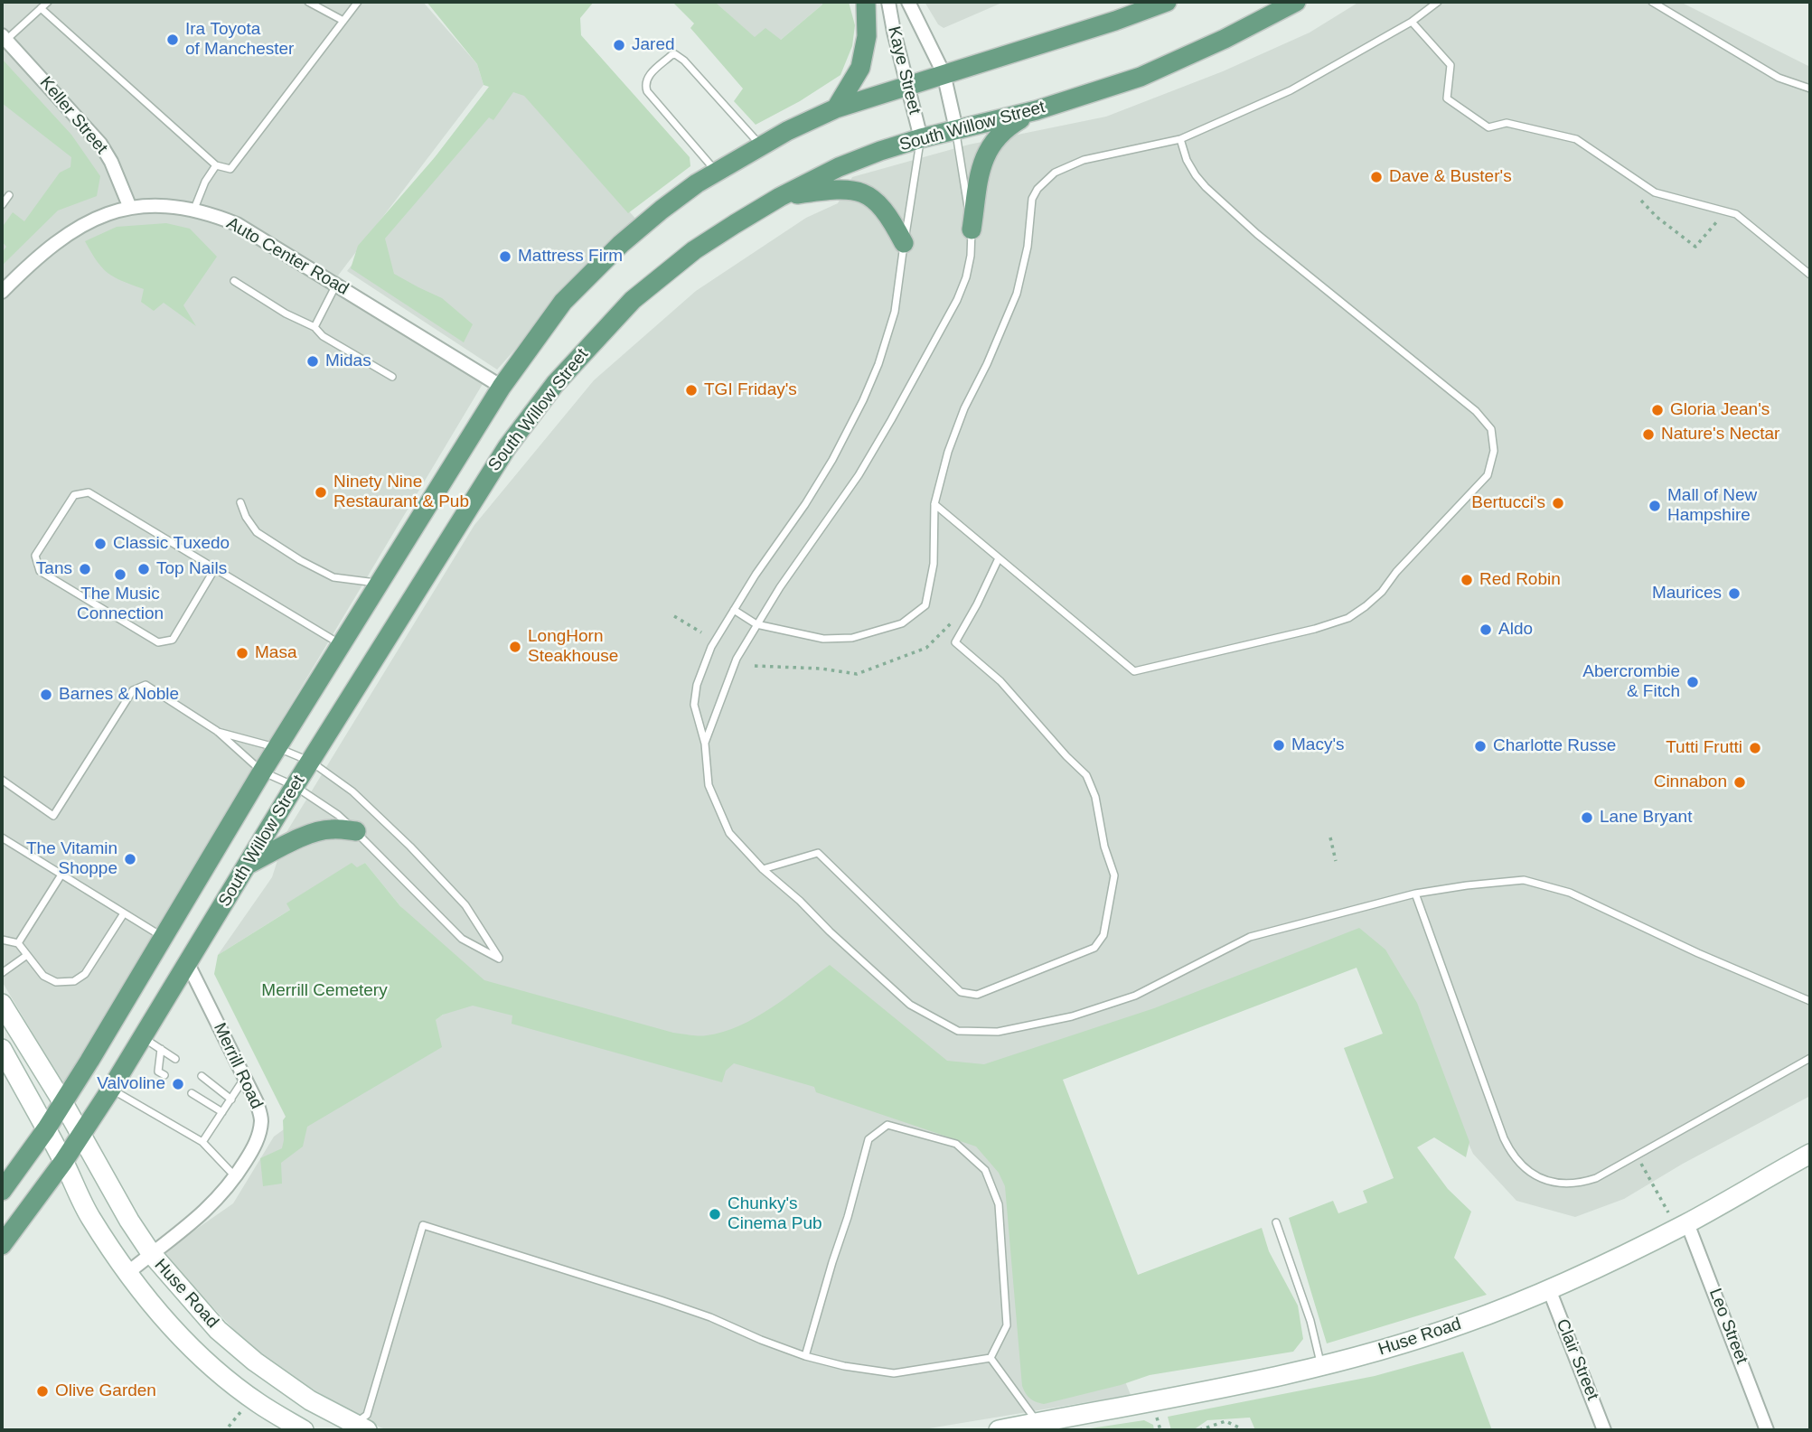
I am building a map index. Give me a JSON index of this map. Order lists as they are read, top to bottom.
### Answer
{
  "streets": {
    "main road": ["South Willow Street"],
    "street": [
      "Kaye Street",
      "Keller Street",
      "Auto Center Road",
      "Merrill Road",
      "Huse Road",
      "Leo Street",
      "Clair Street"
    ]
  },
  "crossings": [
    ["Kaye Street", "South Willow Street"],
    ["Keller Street", "Auto Center Road"],
    ["South Willow Street", "Auto Center Road"],
    ["South Willow Street", "Merrill Road"],
    ["South Willow Street", "Huse Road"],
    ["Merrill Road", "Huse Road"],
    ["Huse Road", "Leo Street"],
    ["Huse Road", "Clair Street"]
  ],
  "parks": ["Merrill Cemetery"],
  "places": [
    "Ira Toyota of Manchester",
    "Jared",
    "Dave & Buster's",
    "Mattress Firm",
    "Midas",
    "TGI Friday's",
    "Gloria Jean's",
    "Nature's Nectar",
    "Ninety Nine Restaurant & Pub",
    "Bertucci's",
    "Mall of New Hampshire",
    "Classic Tuxedo",
    "Tans",
    "Top Nails",
    "The Music Connection",
    "Red Robin",
    "Maurices",
    "Aldo",
    "LongHorn Steakhouse",
    "Masa",
    "Abercrombie & Fitch",
    "Barnes & Noble",
    "Macy's",
    "Charlotte Russe",
    "Tutti Frutti",
    "Cinnabon",
    "Lane Bryant",
    "The Vitamin Shoppe",
    "Valvoline",
    "Chunky's Cinema Pub",
    "Olive Garden"
  ]
}
